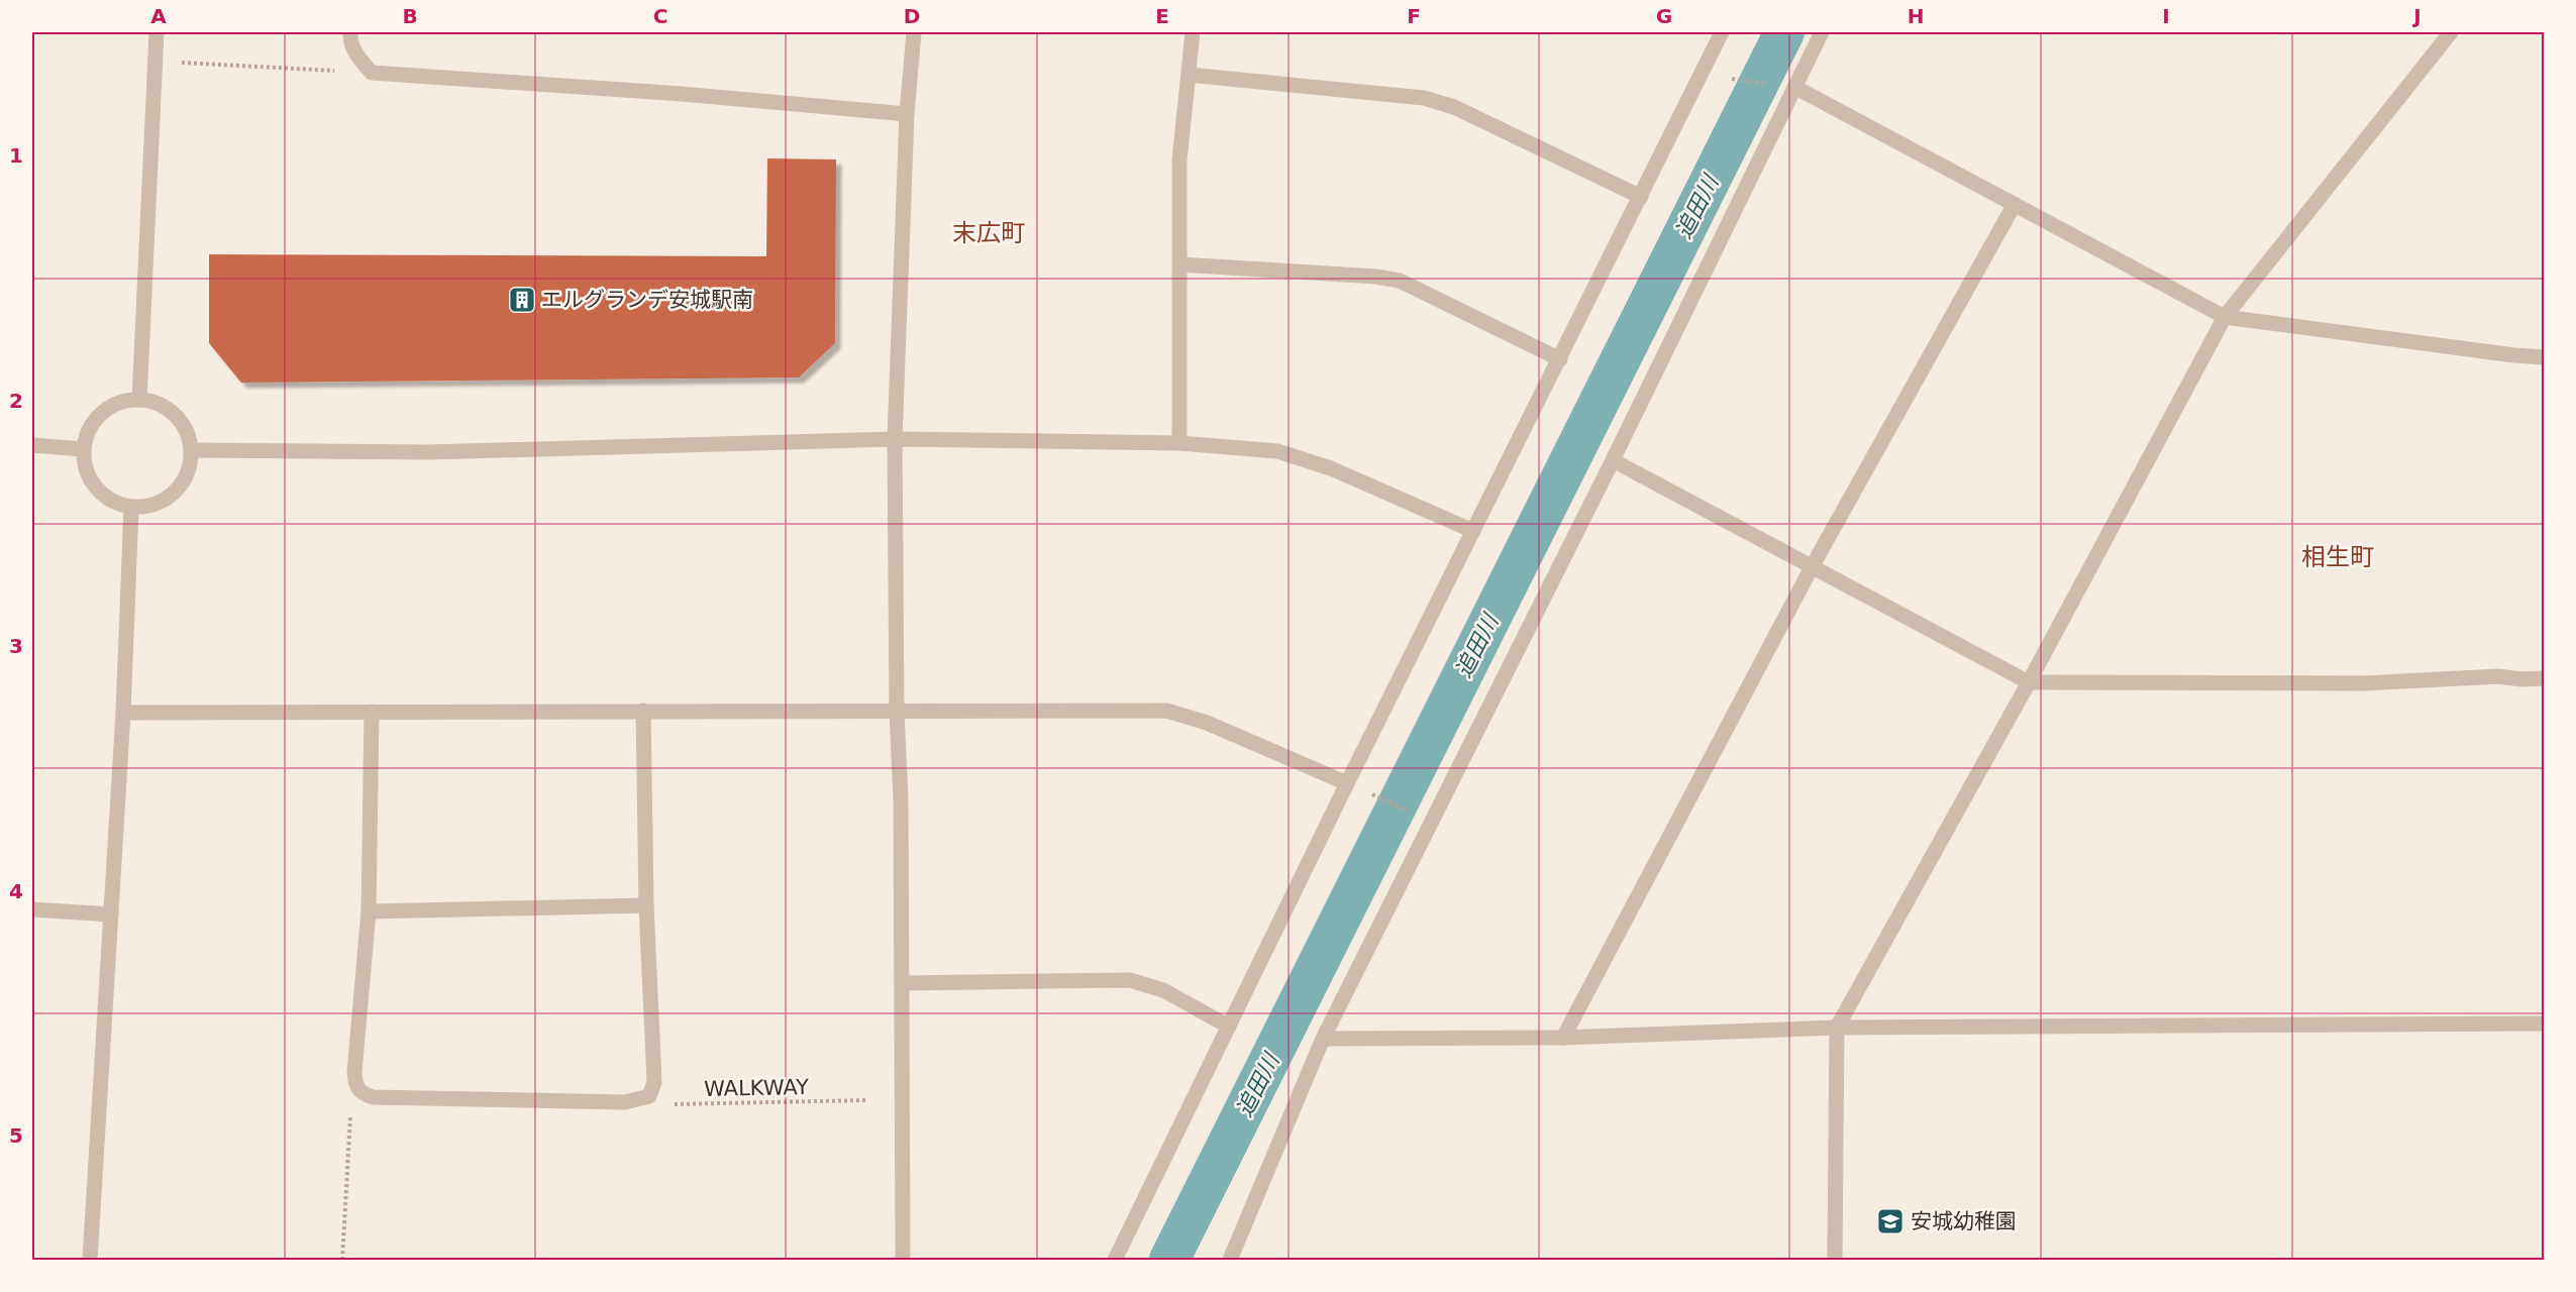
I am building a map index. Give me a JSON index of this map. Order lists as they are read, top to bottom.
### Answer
{
  "streets": {
    "path": ["WALKWAY"]
  },
  "districts": ["末広町", "相生町"],
  "water": ["追田川"],
  "places": {
    "building": ["エルグランデ安城駅南"],
    "school or university": ["安城幼稚園"]
  },
  "grid": {
    "columns": [
      "A",
      "B",
      "C",
      "D",
      "E",
      "F",
      "G",
      "H",
      "I",
      "J"
    ],
    "rows": [
      "1",
      "2",
      "3",
      "4",
      "5"
    ]
  }
}
